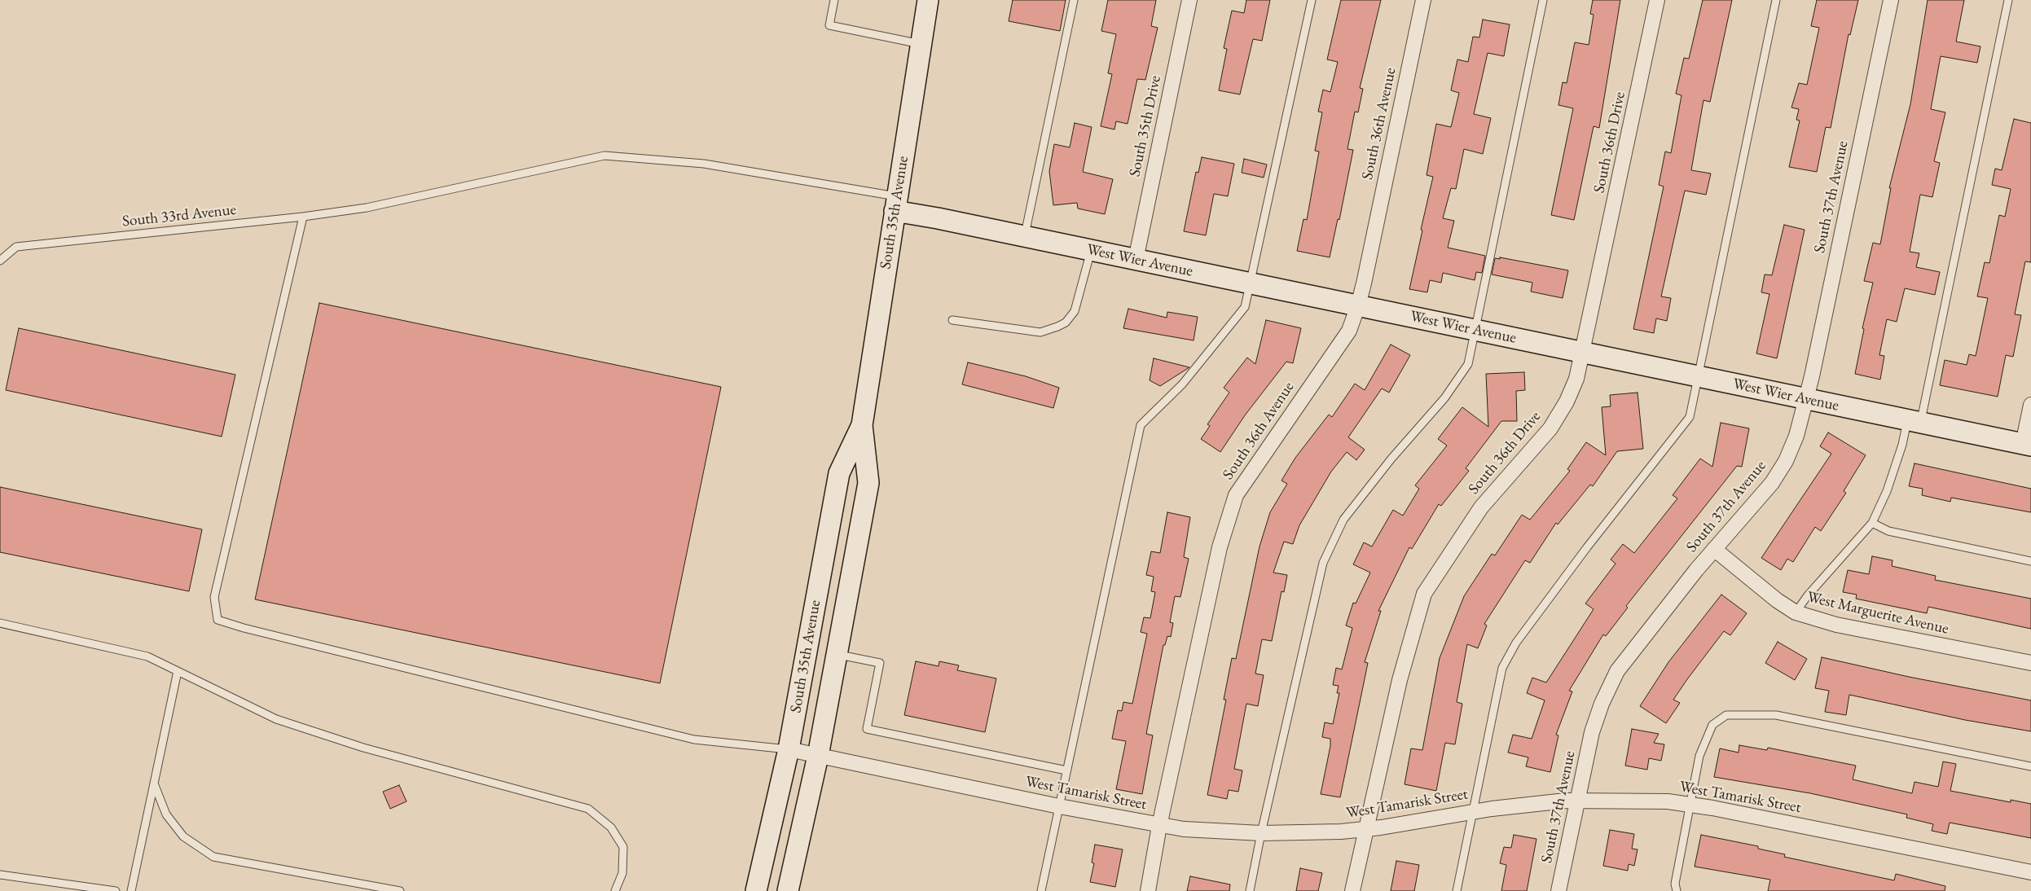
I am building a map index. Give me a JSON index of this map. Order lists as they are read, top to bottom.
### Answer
{
  "streets": {
    "main road": ["South 35th Avenue", "West Wier Avenue"],
    "street": [
      "South 36th Avenue",
      "South 35th Drive",
      "South 36th Drive",
      "South 37th Avenue",
      "West Marguerite Avenue",
      "West Tamarisk Street"
    ],
    "lane": ["South 33rd Avenue"]
  },
  "crossings": [
    ["South 36th Avenue", "West Wier Avenue"],
    ["South 36th Avenue", "West Tamarisk Street"],
    ["South 35th Drive", "West Wier Avenue"],
    ["South 36th Drive", "West Wier Avenue"],
    ["South 36th Drive", "West Tamarisk Street"],
    ["South 37th Avenue", "West Wier Avenue"],
    ["South 37th Avenue", "West Marguerite Avenue"],
    ["South 37th Avenue", "West Tamarisk Street"],
    ["South 35th Avenue", "South 33rd Avenue"],
    ["South 35th Avenue", "West Wier Avenue"],
    ["South 35th Avenue", "West Tamarisk Street"],
    ["South 33rd Avenue", "West Wier Avenue"]
  ]
}
